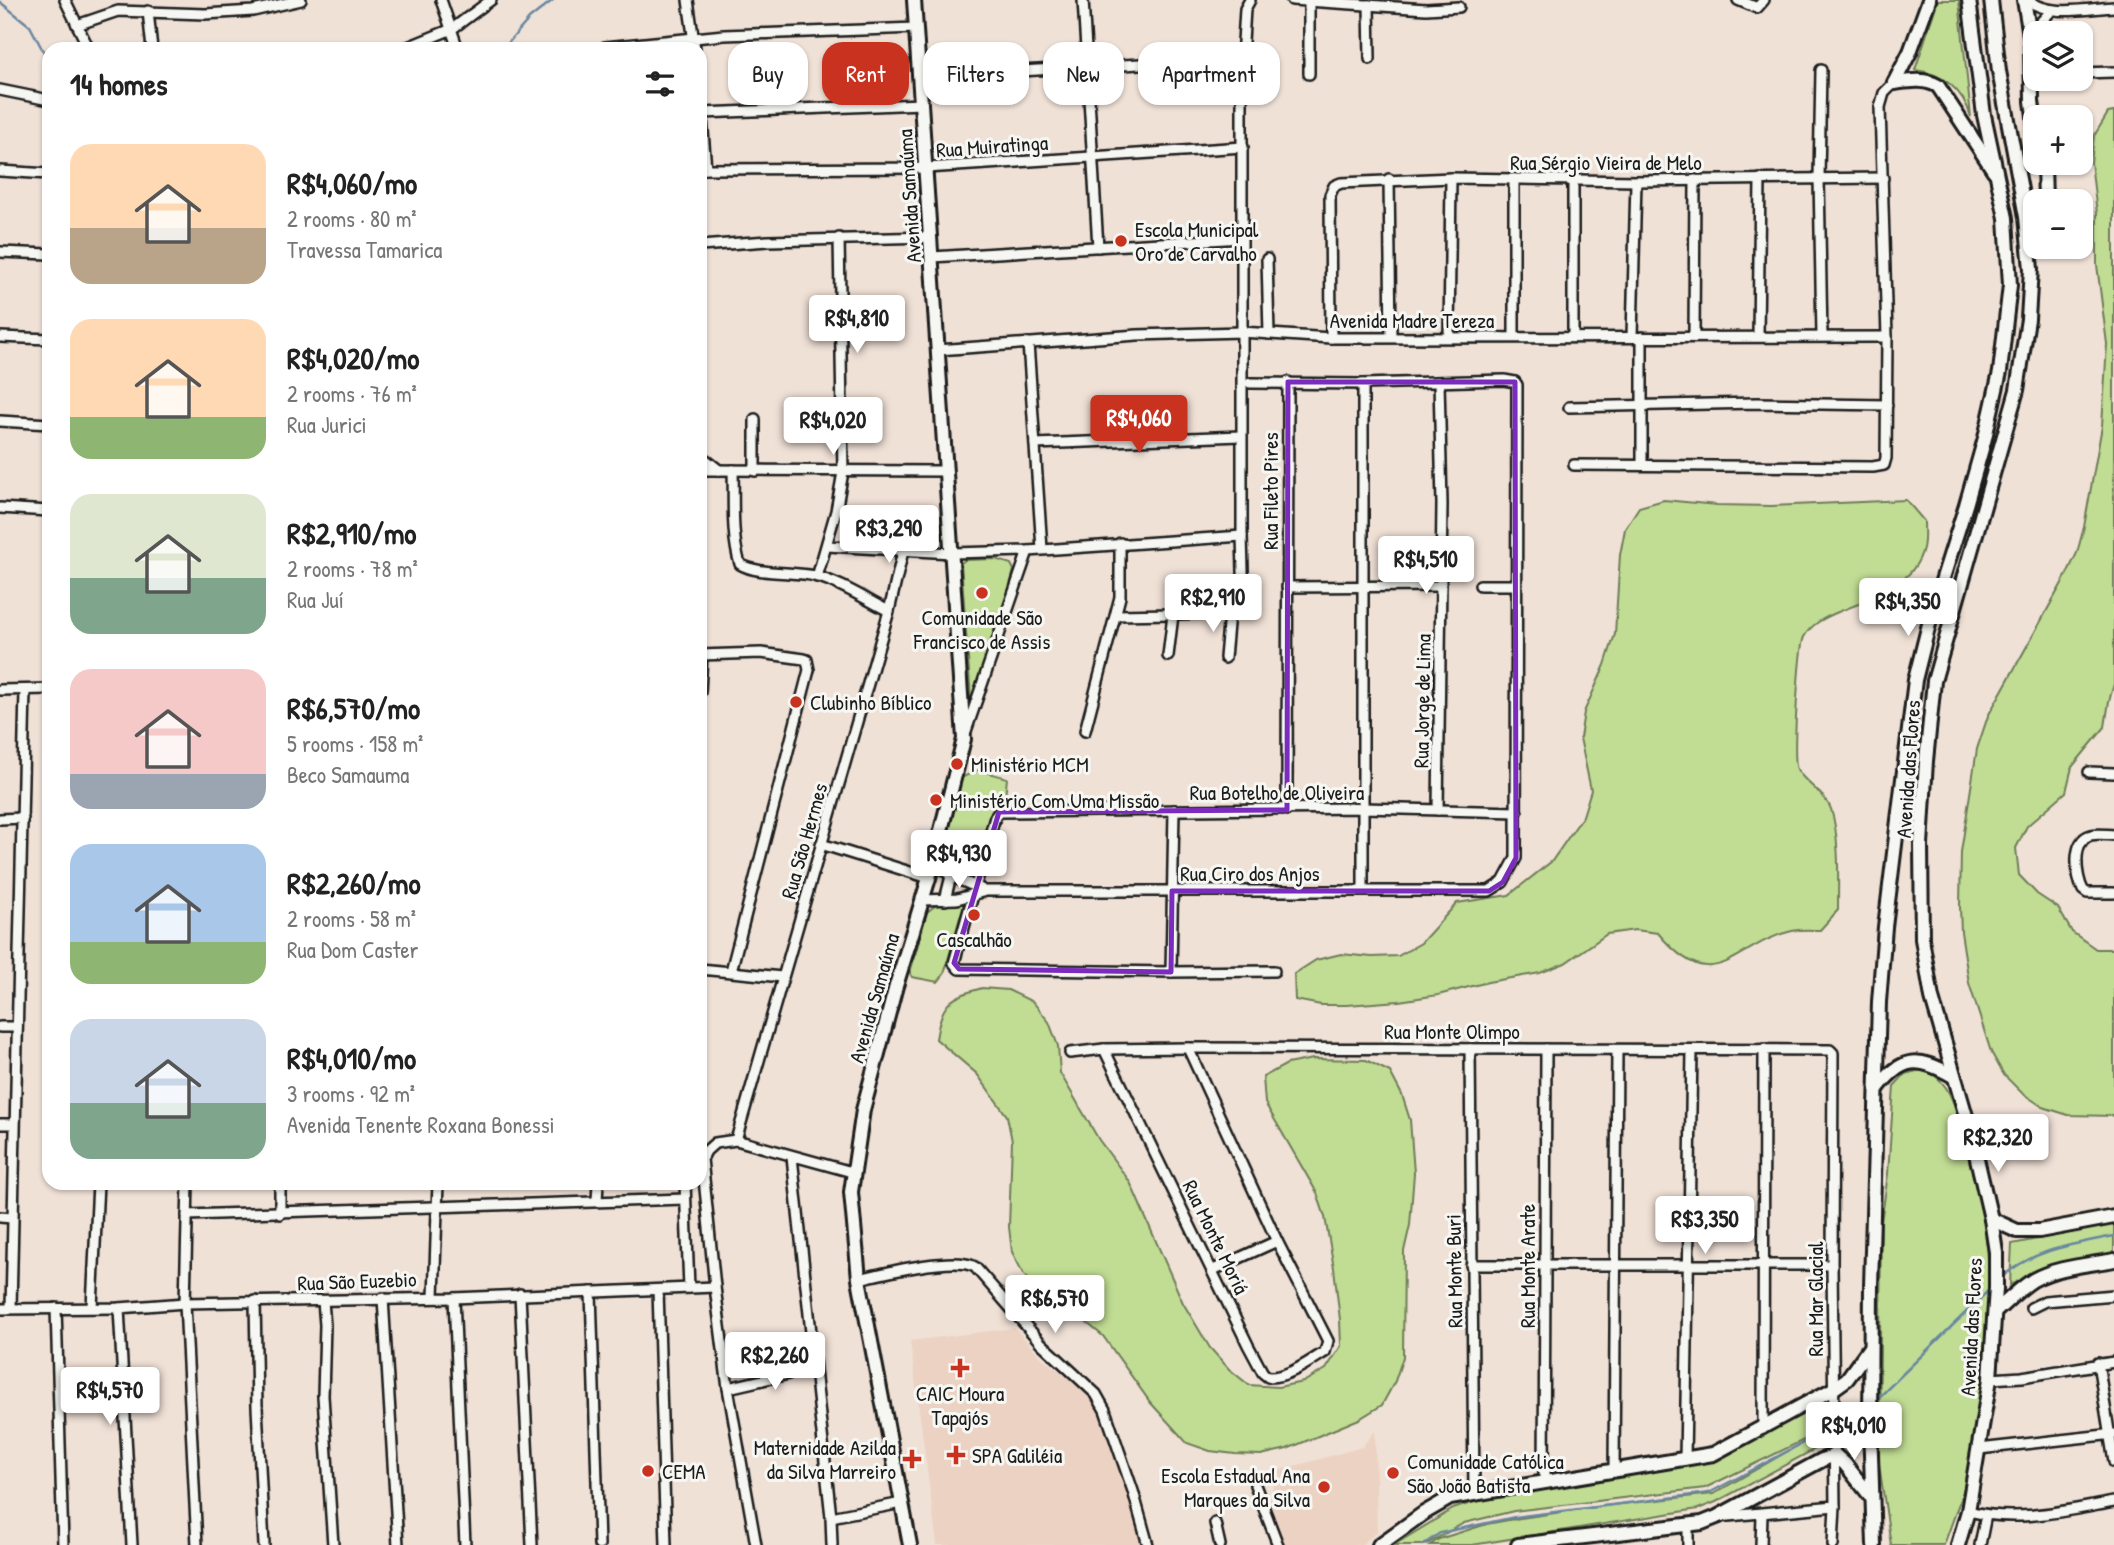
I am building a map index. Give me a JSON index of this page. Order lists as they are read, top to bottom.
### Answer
{
  "streets": {
    "main road": ["Avenida Samaúma", "Avenida das Flores"],
    "street": [
      "Rua Muiratinga",
      "Rua Sérgio Vieira de Melo",
      "Avenida Madre Tereza",
      "Rua Fileto Pires",
      "Rua Jorge de Lima",
      "Rua Botelho de Oliveira",
      "Rua São Hermes",
      "Rua Ciro dos Anjos",
      "Rua Monte Olimpo",
      "Rua Monte Moriá",
      "Rua Monte Arate",
      "Rua Monte Buri",
      "Rua São Euzebio",
      "Rua Mar Glacial"
    ]
  },
  "crossings": [
    ["Rua Muiratinga", "Avenida Samaúma"],
    ["Rua Sérgio Vieira de Melo", "Avenida Madre Tereza"],
    ["Avenida Samaúma", "Avenida Madre Tereza"],
    ["Avenida Samaúma", "Rua Ciro dos Anjos"],
    ["Rua Fileto Pires", "Rua Botelho de Oliveira"],
    ["Rua Jorge de Lima", "Rua Botelho de Oliveira"],
    ["Rua Botelho de Oliveira", "Rua Ciro dos Anjos"],
    ["Rua Monte Olimpo", "Rua Monte Moriá"],
    ["Rua Monte Olimpo", "Rua Monte Arate"],
    ["Rua Monte Olimpo", "Rua Monte Buri"],
    ["Rua Monte Olimpo", "Rua Mar Glacial"]
  ],
  "places": {
    "other": [
      "Escola Municipal Oro de Carvalho",
      "Comunidade São Francisco de Assis",
      "Clubinho Bíblico",
      "Ministério MCM",
      "Ministério Com Uma Missão",
      "Cascalhão",
      "CEMA",
      "Comunidade Católica São João Batista",
      "Escola Estadual Ana Marques da Silva"
    ],
    "health": ["CAIC Moura Tapajós", "SPA Galiléia", "Maternidade Azilda da Silva Marreiro"]
  },
  "page": {
    "map_buttons": ["+", "−"],
    "chip": [
      "Buy",
      "Rent",
      "Filters",
      "New",
      "Apartment"
    ],
    "heading": "14 homes",
    "list": [
      {
        "name": "R$4,060/mo",
        "note": "2 rooms · 80 m² · Travessa Tamarica"
      },
      {
        "name": "R$4,020/mo",
        "note": "2 rooms · 76 m² · Rua Jurici"
      },
      {
        "name": "R$2,910/mo",
        "note": "2 rooms · 78 m² · Rua Juí"
      },
      {
        "name": "R$6,570/mo",
        "note": "5 rooms · 158 m² · Beco Samauma"
      },
      {
        "name": "R$2,260/mo",
        "note": "2 rooms · 58 m² · Rua Dom Caster"
      },
      {
        "name": "R$4,010/mo",
        "note": "3 rooms · 92 m² · Avenida Tenente Roxana Bonessi"
      }
    ],
    "price": [
      "R$4,810",
      "R$4,060",
      "R$4,020",
      "R$3,290",
      "R$4,510",
      "R$2,910",
      "R$4,350",
      "R$4,930",
      "R$2,320",
      "R$3,350",
      "R$6,570",
      "R$2,260",
      "R$4,570",
      "R$4,010"
    ]
  }
}
